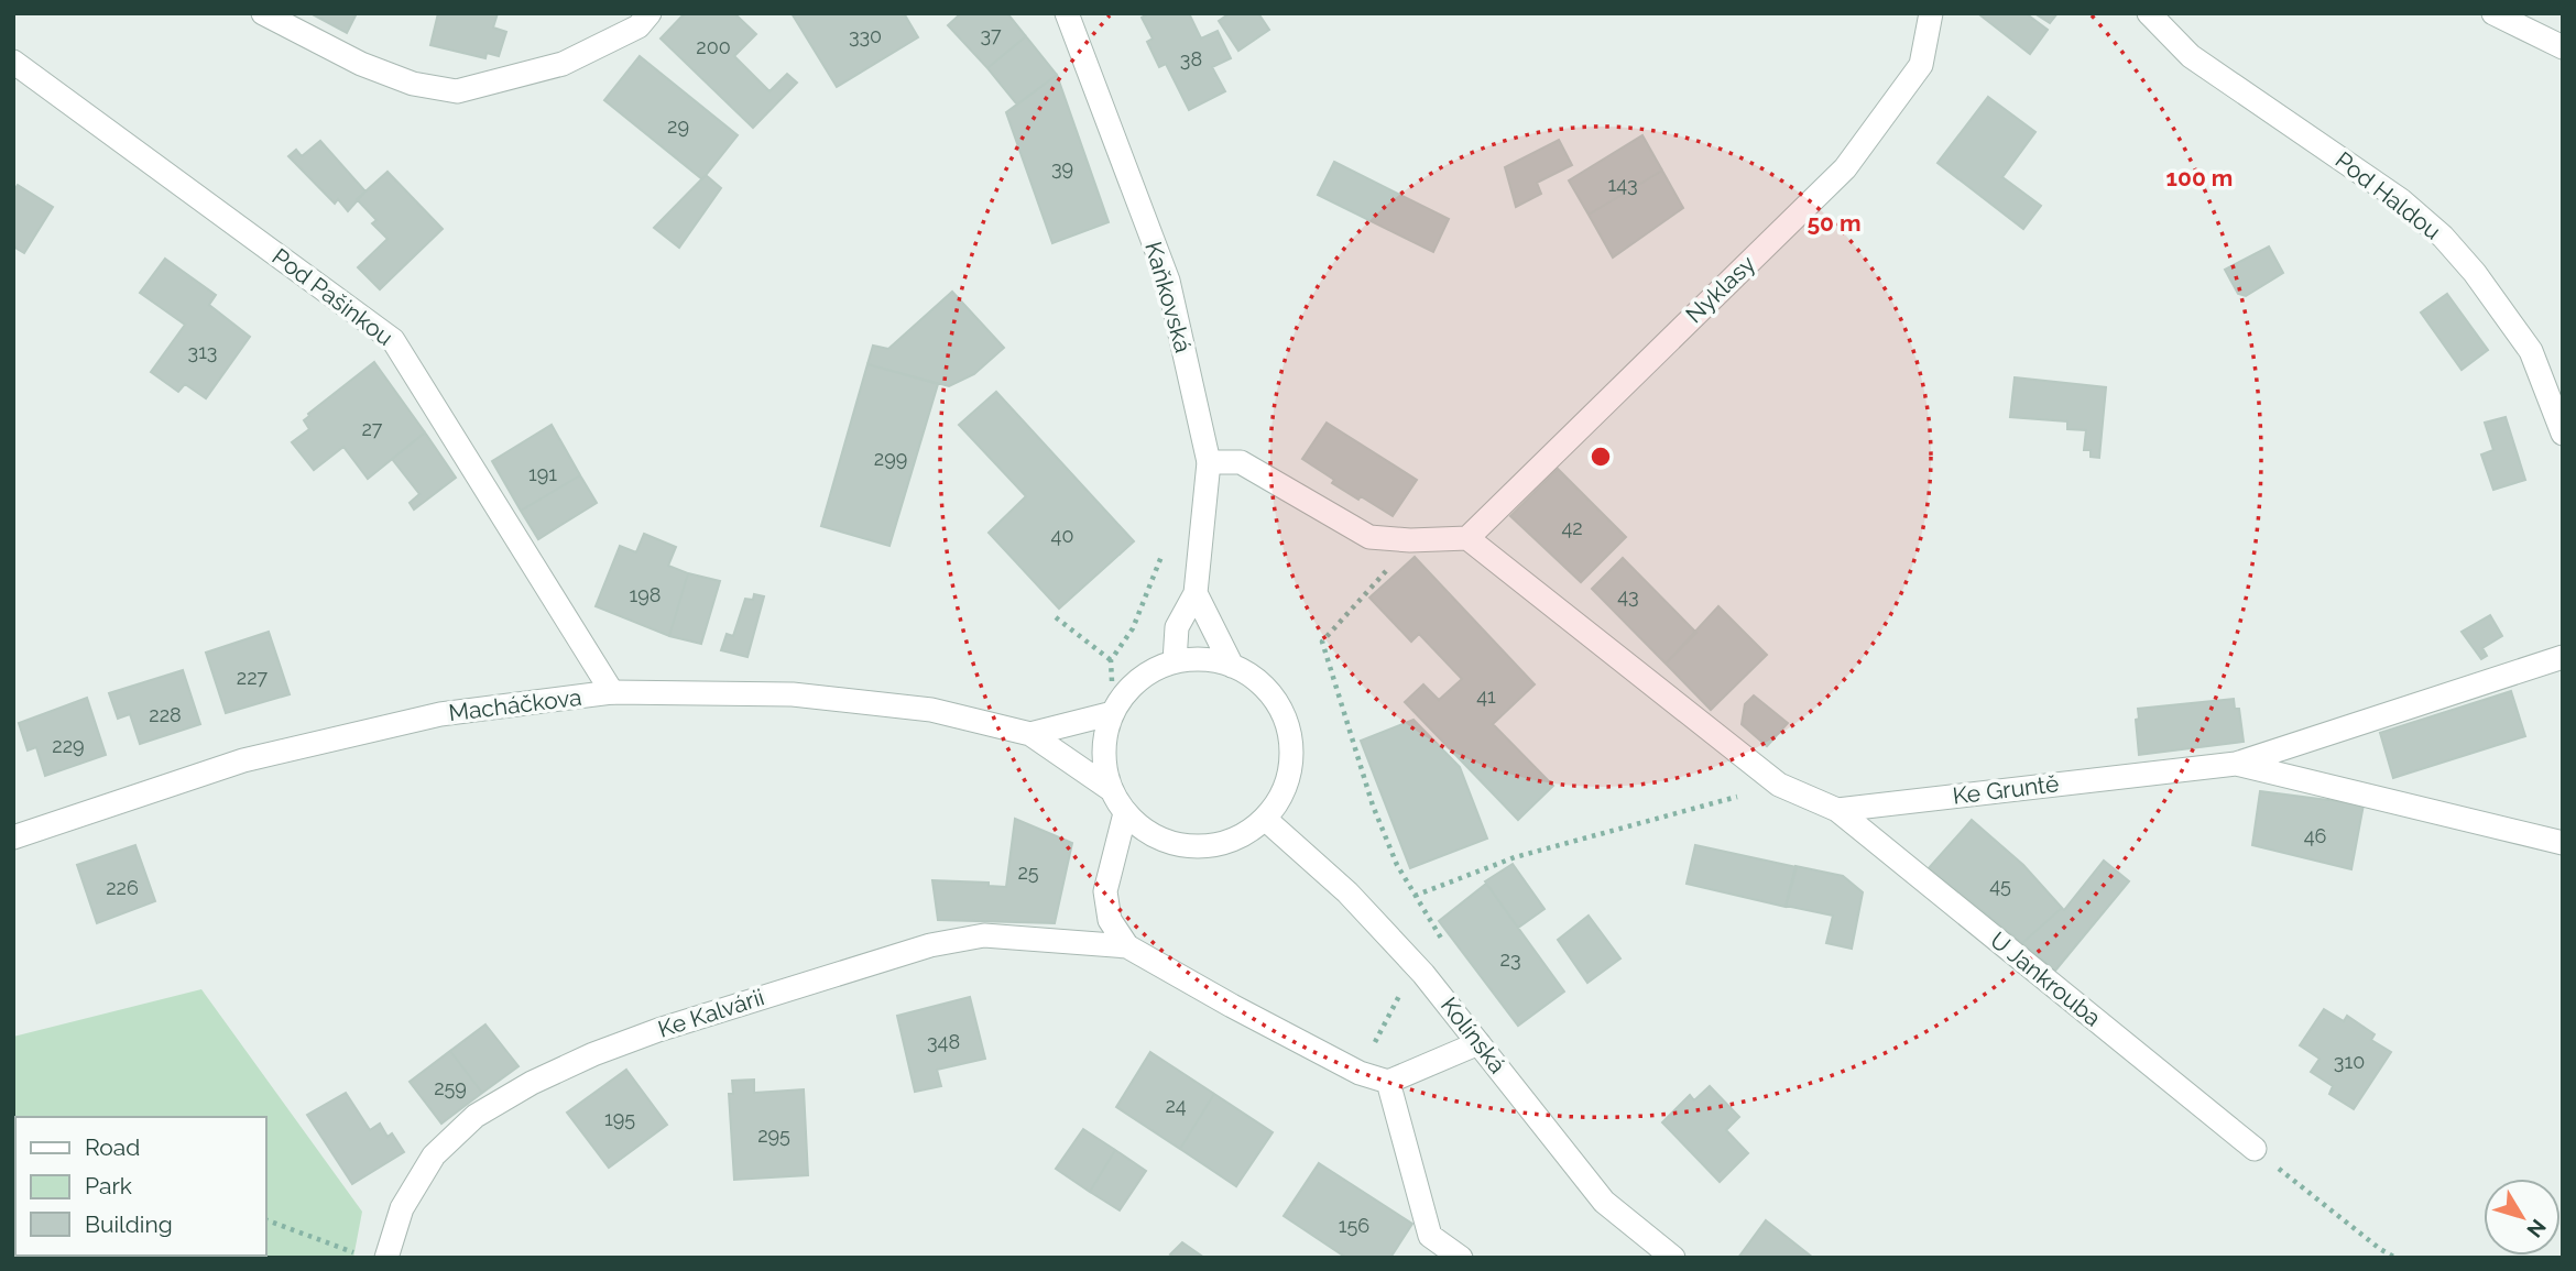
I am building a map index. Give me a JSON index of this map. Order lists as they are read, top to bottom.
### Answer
{
  "streets": {
    "street": [
      "Pod Haldou",
      "Nyklasy",
      "Pod Pašinkou",
      "Kaňkovská",
      "Macháčkova",
      "Ke Gruntě",
      "U Jankrouba",
      "Ke Kalvárii",
      "Kolínská"
    ]
  },
  "crossings": [
    ["Pod Pašinkou", "Macháčkova"],
    ["Ke Gruntě", "U Jankrouba"]
  ],
  "house_numbers": [
    "37",
    "330",
    "200",
    "38",
    "29",
    "39",
    "143",
    "313",
    "27",
    "299",
    "191",
    "42",
    "40",
    "198",
    "43",
    "227",
    "41",
    "228",
    "229",
    "46",
    "25",
    "45",
    "226",
    "23",
    "348",
    "310",
    "259",
    "24",
    "195",
    "295",
    "156"
  ],
  "legend": ["Road", "Park", "Building"],
  "north": "bottom right",
  "rings": ["100 m", "50 m"]
}
